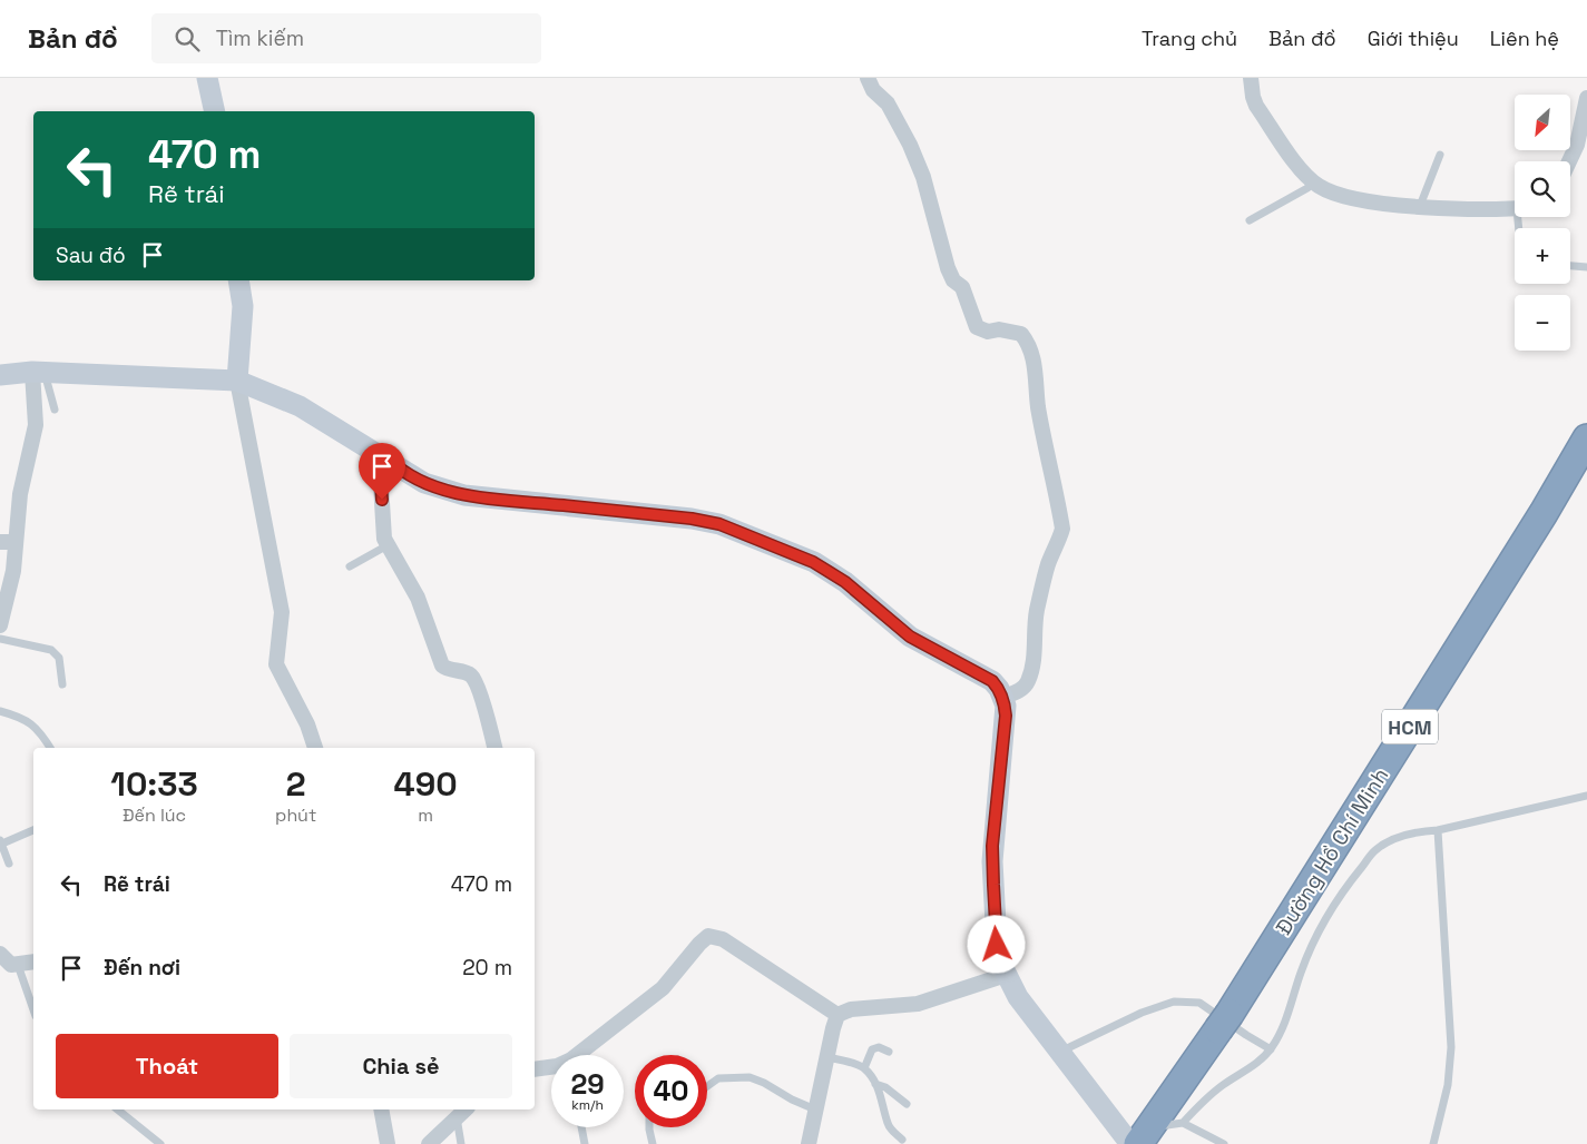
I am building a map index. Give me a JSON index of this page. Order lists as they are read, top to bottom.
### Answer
{
  "streets": {
    "highway": ["HCM", "Đường Hồ Chí Minh"]
  },
  "north": "bottom left",
  "page": {
    "header": "Bản đồ",
    "search": "Tìm kiếm",
    "nav": [
      "Trang chủ",
      "Bản đồ",
      "Giới thiệu",
      "Liên hệ"
    ],
    "map_buttons": ["+", "−"],
    "turn": ["470 m", "Rẽ trái"],
    "then": "Sau đó",
    "eta": [
      "10:33",
      "Đến lúc",
      "2",
      "phút",
      "490",
      "m"
    ],
    "list": [
      {
        "name": "Rẽ trái",
        "value": "470 m"
      },
      {
        "name": "Đến nơi",
        "value": "20 m"
      }
    ],
    "buttons": ["Thoát", "Chia sẻ"],
    "speed": "29 km/h",
    "limit": "40"
  }
}
